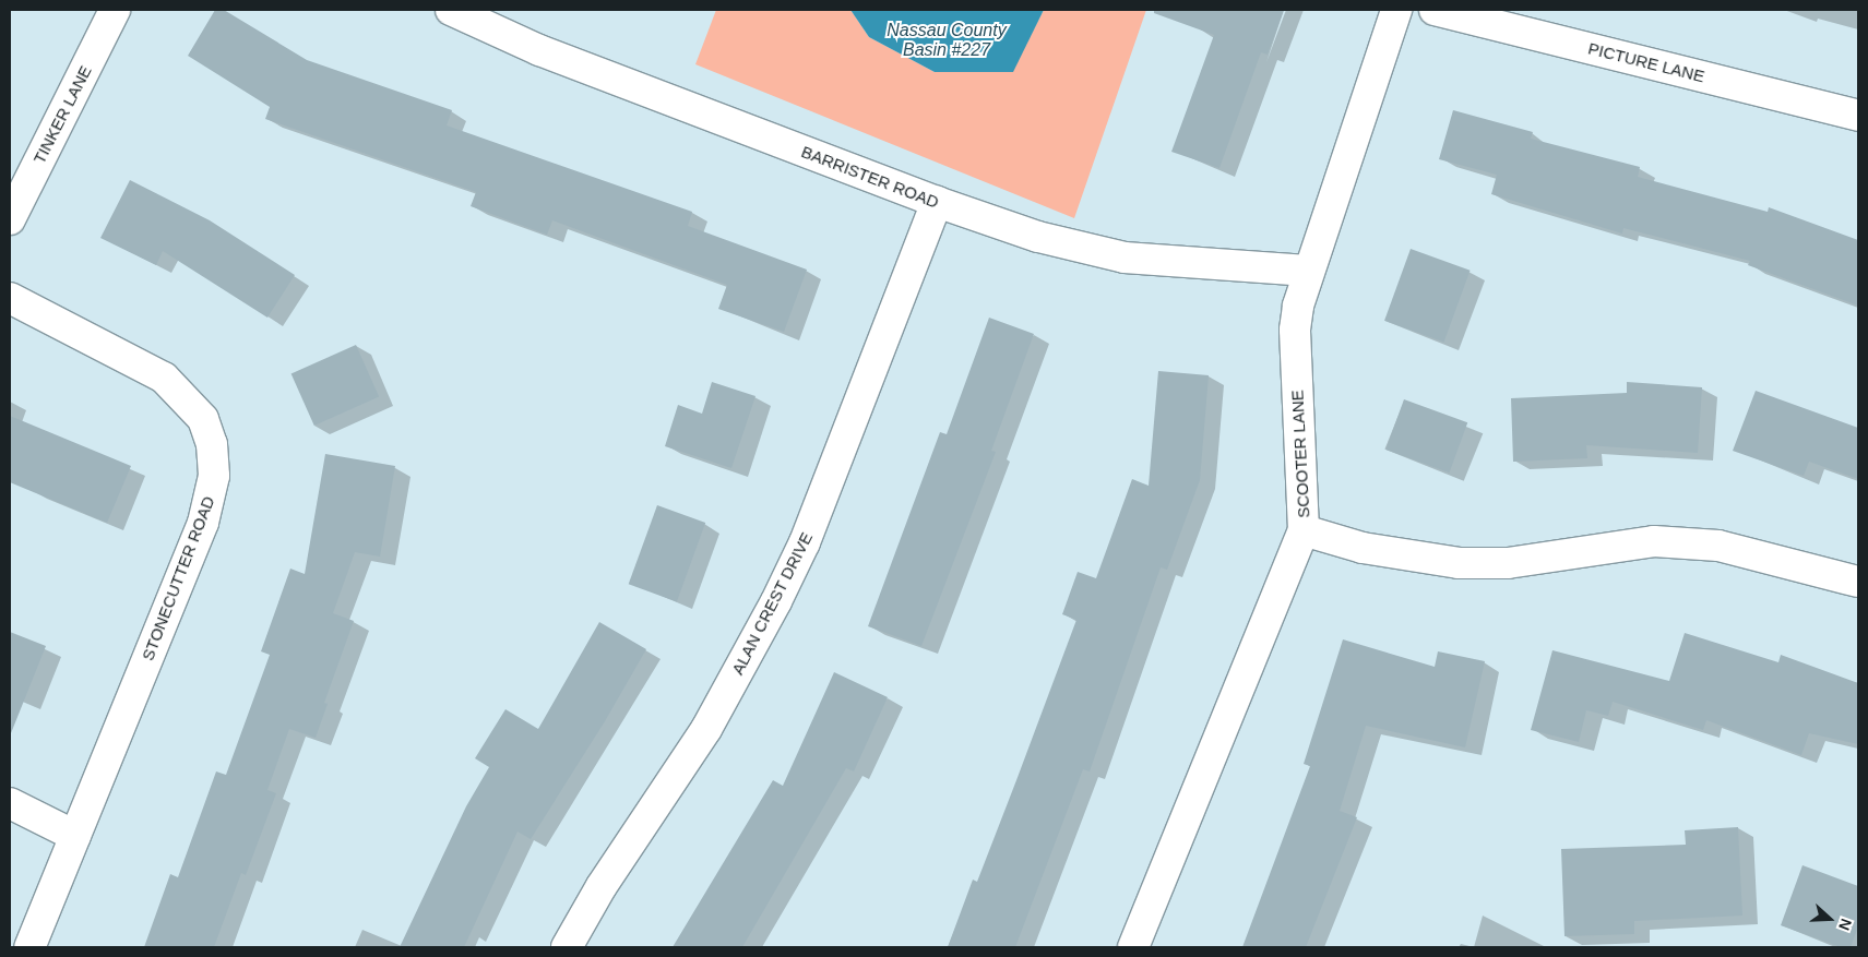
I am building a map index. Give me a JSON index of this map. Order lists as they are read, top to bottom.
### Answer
{
  "streets": {
    "street": [
      "PICTURE LANE",
      "TINKER LANE",
      "BARRISTER ROAD",
      "SCOOTER LANE",
      "STONECUTTER ROAD",
      "ALAN CREST DRIVE"
    ]
  },
  "crossings": [
    ["BARRISTER ROAD", "SCOOTER LANE"],
    ["BARRISTER ROAD", "ALAN CREST DRIVE"]
  ],
  "water": ["Nassau County Basin #227"],
  "north": "right"
}
